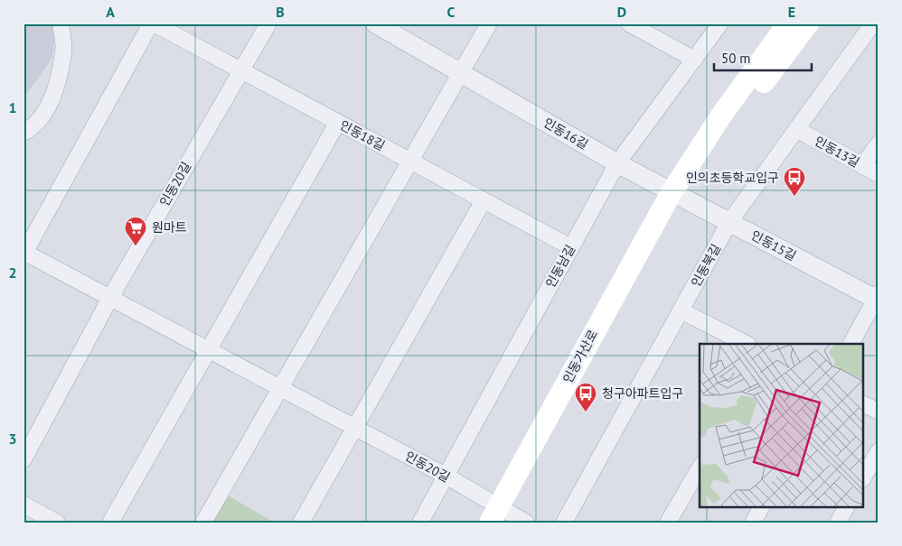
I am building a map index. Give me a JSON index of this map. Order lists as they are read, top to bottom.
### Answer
{
  "streets": {
    "main road": ["인동가산로"],
    "street": [
      "인동16길",
      "인동18길",
      "인동13길",
      "인동20길",
      "인동15길",
      "인동북길",
      "인동남길"
    ]
  },
  "crossings": [
    ["인동16길", "인동15길"],
    ["인동16길", "인동남길"],
    ["인동16길", "인동가산로"],
    ["인동18길", "인동20길"],
    ["인동18길", "인동남길"],
    ["인동13길", "인동북길"],
    ["인동20길", "인동남길"],
    ["인동20길", "인동가산로"],
    ["인동15길", "인동북길"],
    ["인동15길", "인동가산로"]
  ],
  "places": {
    "bus stop": ["인의초등학교입구", "청구아파트입구"],
    "supermarket": ["원마트"]
  },
  "scale_bar": "50 m",
  "grid": {
    "columns": [
      "A",
      "B",
      "C",
      "D",
      "E"
    ],
    "rows": ["1", "2", "3"]
  }
}
